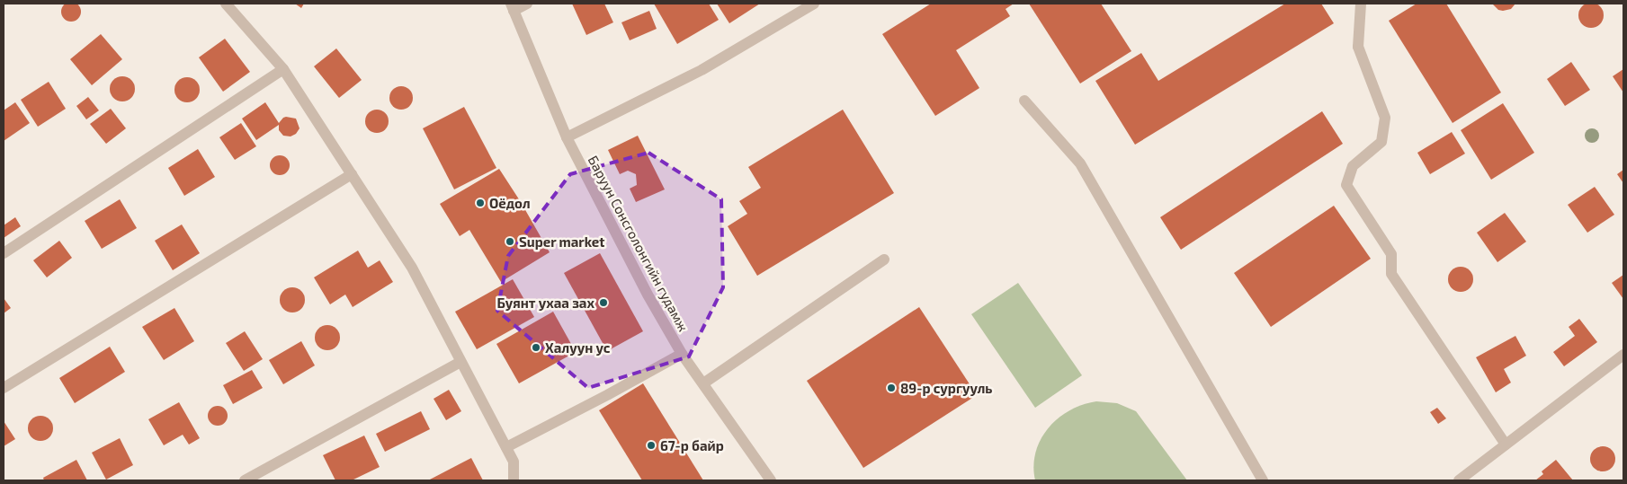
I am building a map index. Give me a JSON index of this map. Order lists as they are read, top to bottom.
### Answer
{
  "streets": {
    "street": ["Баруун Сонсголонгийн гудамж"]
  },
  "places": [
    "Оёдол",
    "Super market",
    "Буянт ухаа зах",
    "Халуун ус",
    "89-р сургууль",
    "67-р байр"
  ]
}
